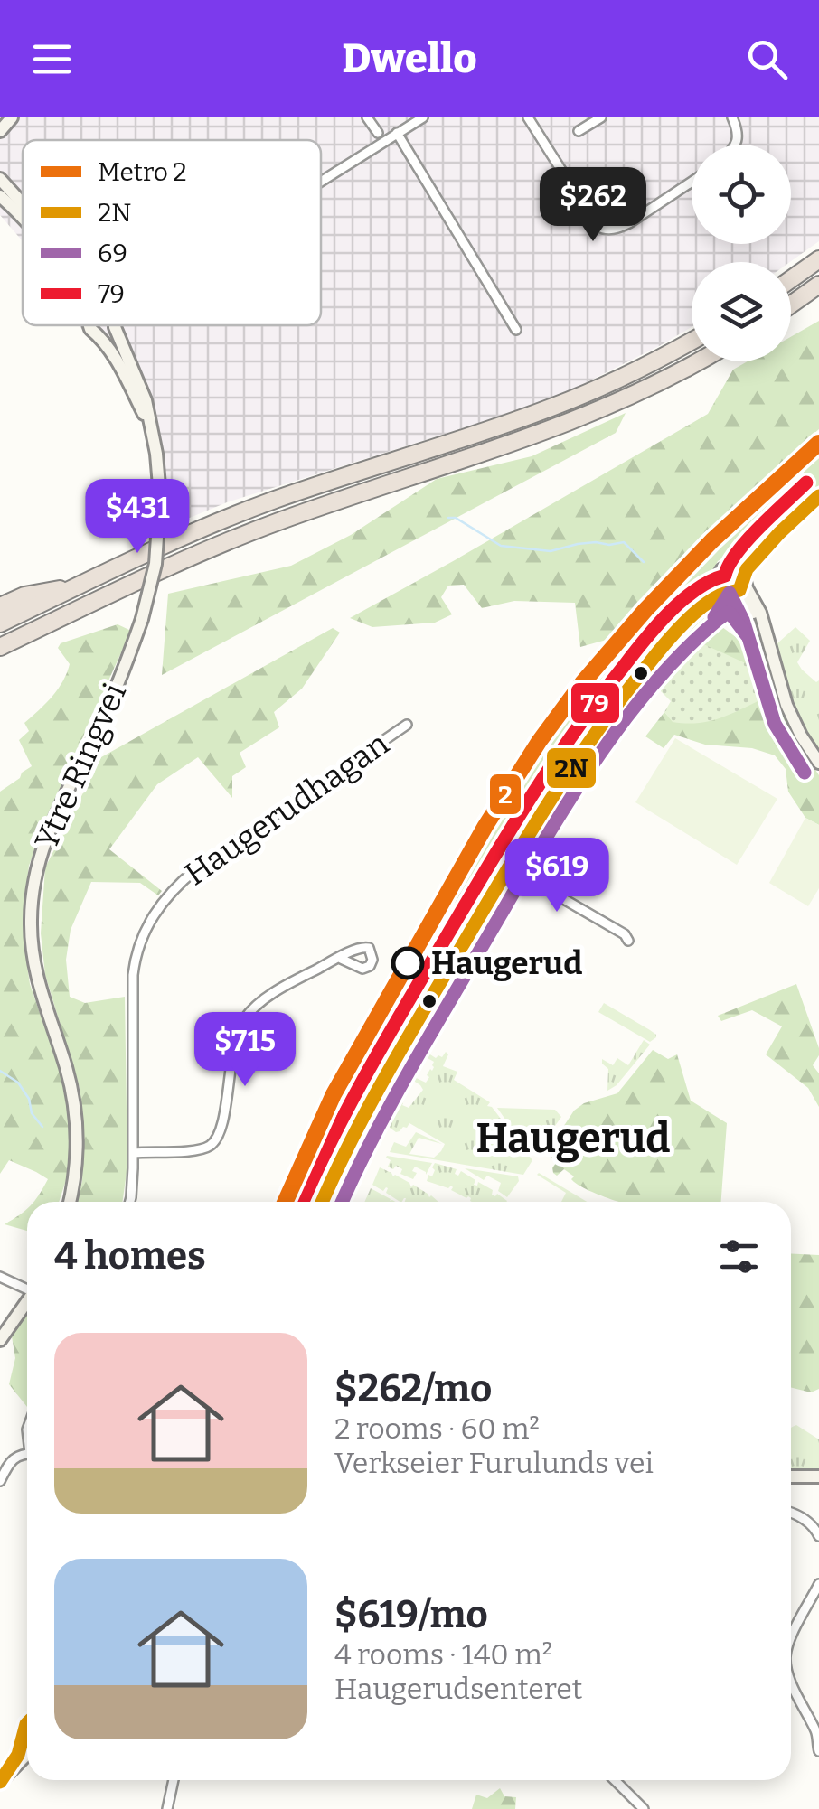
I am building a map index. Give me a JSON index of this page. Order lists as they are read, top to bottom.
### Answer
{
  "streets": {
    "main road": ["Ytre Ringvei"],
    "street": ["Haugerudhagan"]
  },
  "districts": ["Haugerud"],
  "places": ["Haugerud"],
  "lines": [
    "metro line 2",
    "transit line 79",
    "transit line 2N",
    "transit line 69"
  ],
  "legend": [
    "Metro 2",
    "2N",
    "69",
    "79"
  ],
  "page": {
    "header": "Dwello",
    "price": [
      "$262",
      "$431",
      "$619",
      "$715"
    ],
    "heading": "4 homes",
    "list": [
      {
        "name": "$262/mo",
        "note": "2 rooms · 60 m² · Verkseier Furulunds vei"
      },
      {
        "name": "$619/mo",
        "note": "4 rooms · 140 m² · Haugerudsenteret"
      }
    ]
  }
}
